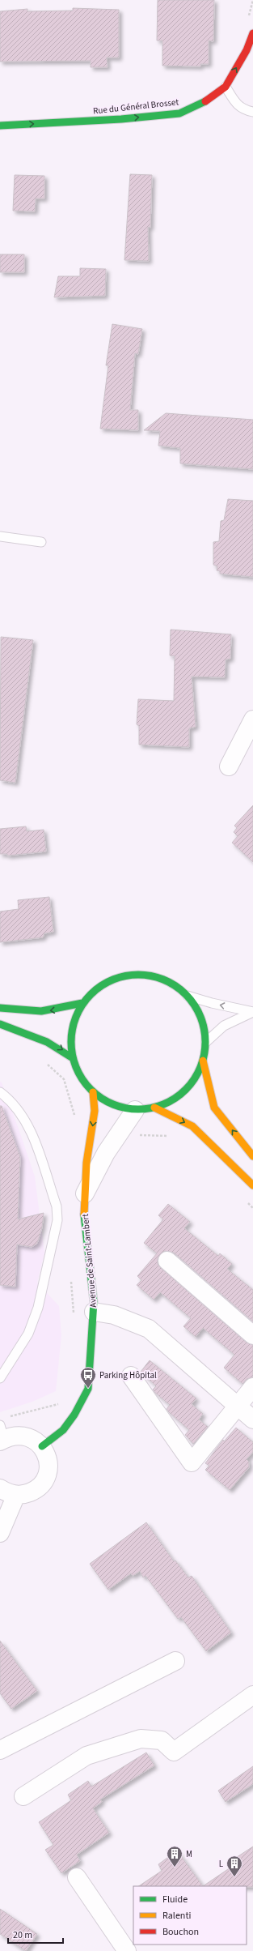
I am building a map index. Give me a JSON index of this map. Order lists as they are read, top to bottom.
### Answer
{
  "streets": {
    "main road": ["Rue du Général Brosset", "Avenue de Saint-Lambert"]
  },
  "one_way": ["Rue du Général Brosset"],
  "places": {
    "bus stop": ["Parking Hôpital"],
    "building": ["M", "L"]
  },
  "legend": ["Fluide", "Ralenti", "Bouchon"],
  "scale_bar": "20 m"
}
